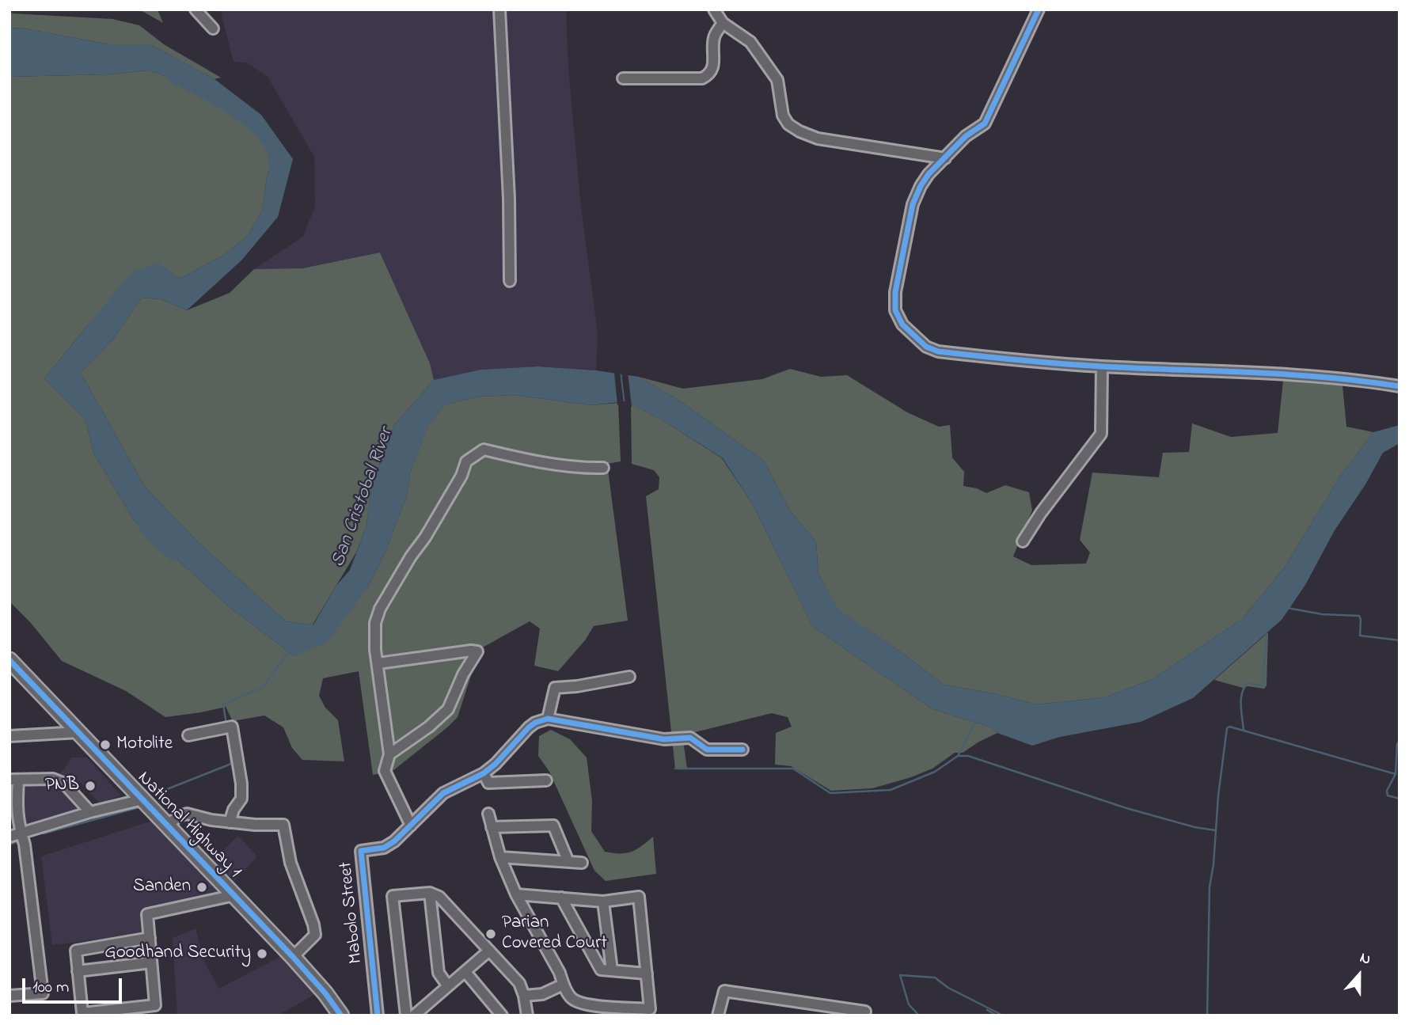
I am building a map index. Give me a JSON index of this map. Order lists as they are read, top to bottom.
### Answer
{
  "streets": {
    "highway": ["National Highway 1"],
    "street": ["Mabolo Street"]
  },
  "water": ["San Cristobal River"],
  "places": [
    "Motolite",
    "PNB",
    "Sanden",
    "Parian Covered Court",
    "Goodhand Security"
  ],
  "scale_bar": "100 m",
  "north": "top"
}
